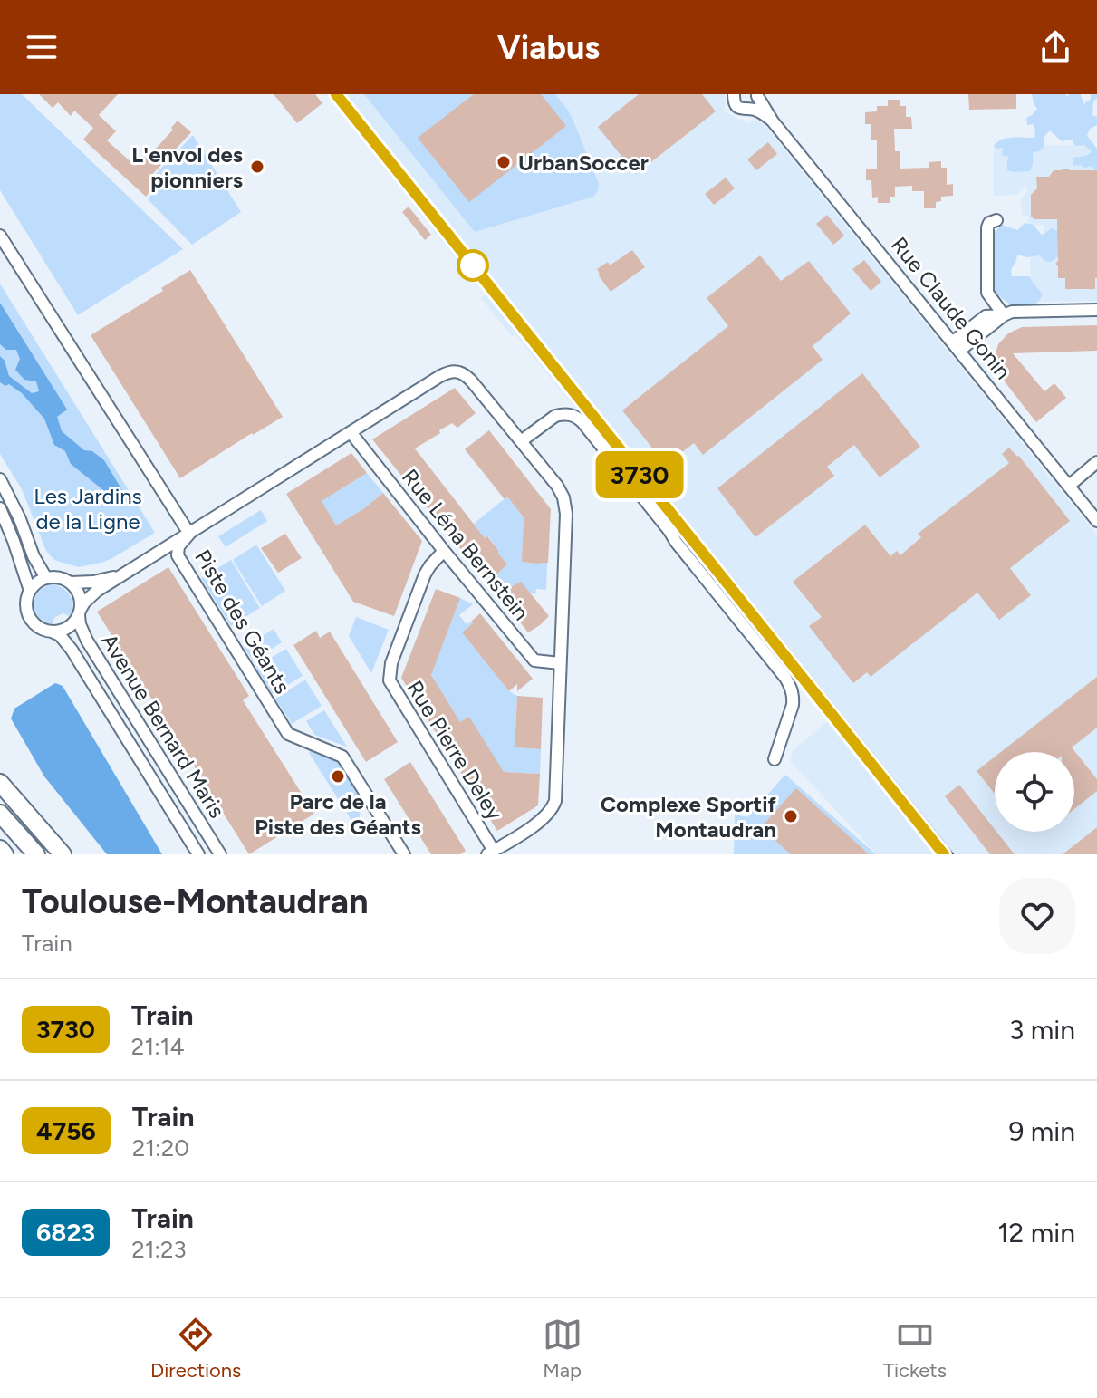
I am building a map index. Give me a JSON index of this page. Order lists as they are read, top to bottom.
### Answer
{
  "streets": {
    "street": [
      "Rue Claude Gonin",
      "Rue Léna Bernstein",
      "Piste des Géants",
      "Avenue Bernard Maris",
      "Rue Pierre Deley"
    ]
  },
  "crossings": [
    ["Rue Léna Bernstein", "Rue Pierre Deley"]
  ],
  "parks": ["Les Jardins de la Ligne"],
  "places": [
    "UrbanSoccer",
    "L'envol des pionniers",
    "Parc de la Piste des Géants",
    "Complexe Sportif Montaudran"
  ],
  "page": {
    "header": "Viabus",
    "on_map": "3730",
    "heading": ["Toulouse-Montaudran", "Train"],
    "list": [
      {
        "mark": "3730",
        "name": "Train",
        "note": "21:14",
        "value": "3 min"
      },
      {
        "mark": "4756",
        "name": "Train",
        "note": "21:20",
        "value": "9 min"
      },
      {
        "mark": "6823",
        "name": "Train",
        "note": "21:23",
        "value": "12 min"
      }
    ],
    "tabs": ["Directions", "Map", "Tickets"]
  }
}
